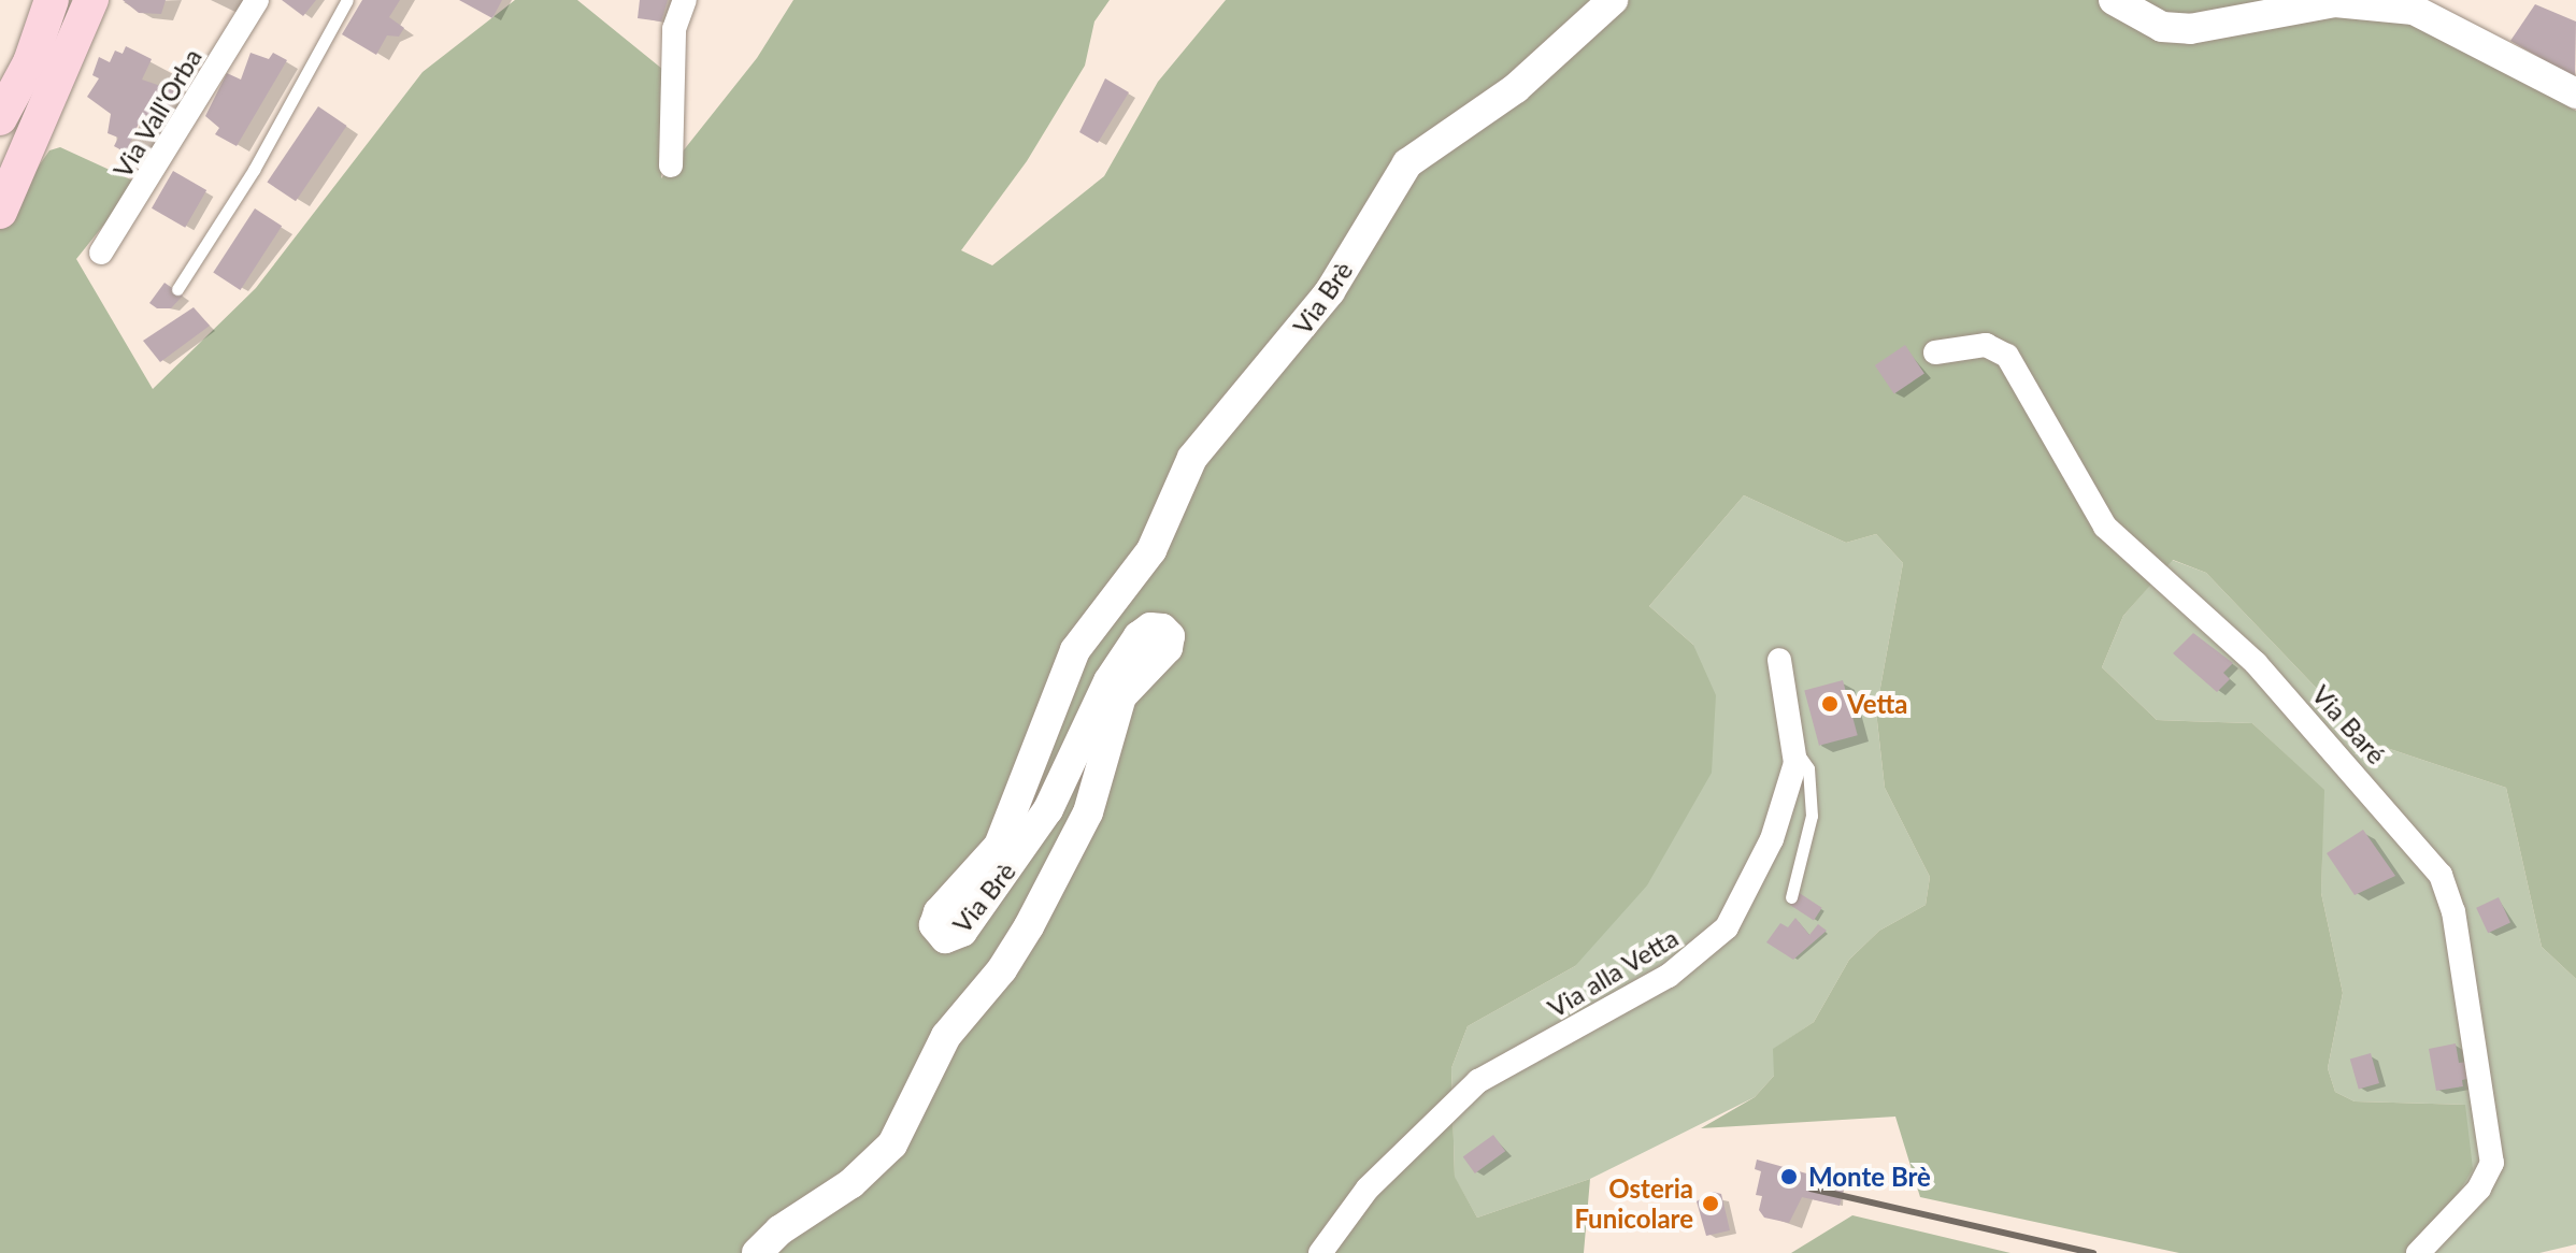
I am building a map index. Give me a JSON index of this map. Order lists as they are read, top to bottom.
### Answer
{
  "streets": {
    "street": [
      "Via Vall'Orba",
      "Via Brè",
      "Via Baré",
      "Via alla Vetta"
    ]
  },
  "places": ["Vetta", "Monte Brè", "Osteria Funicolare"]
}
